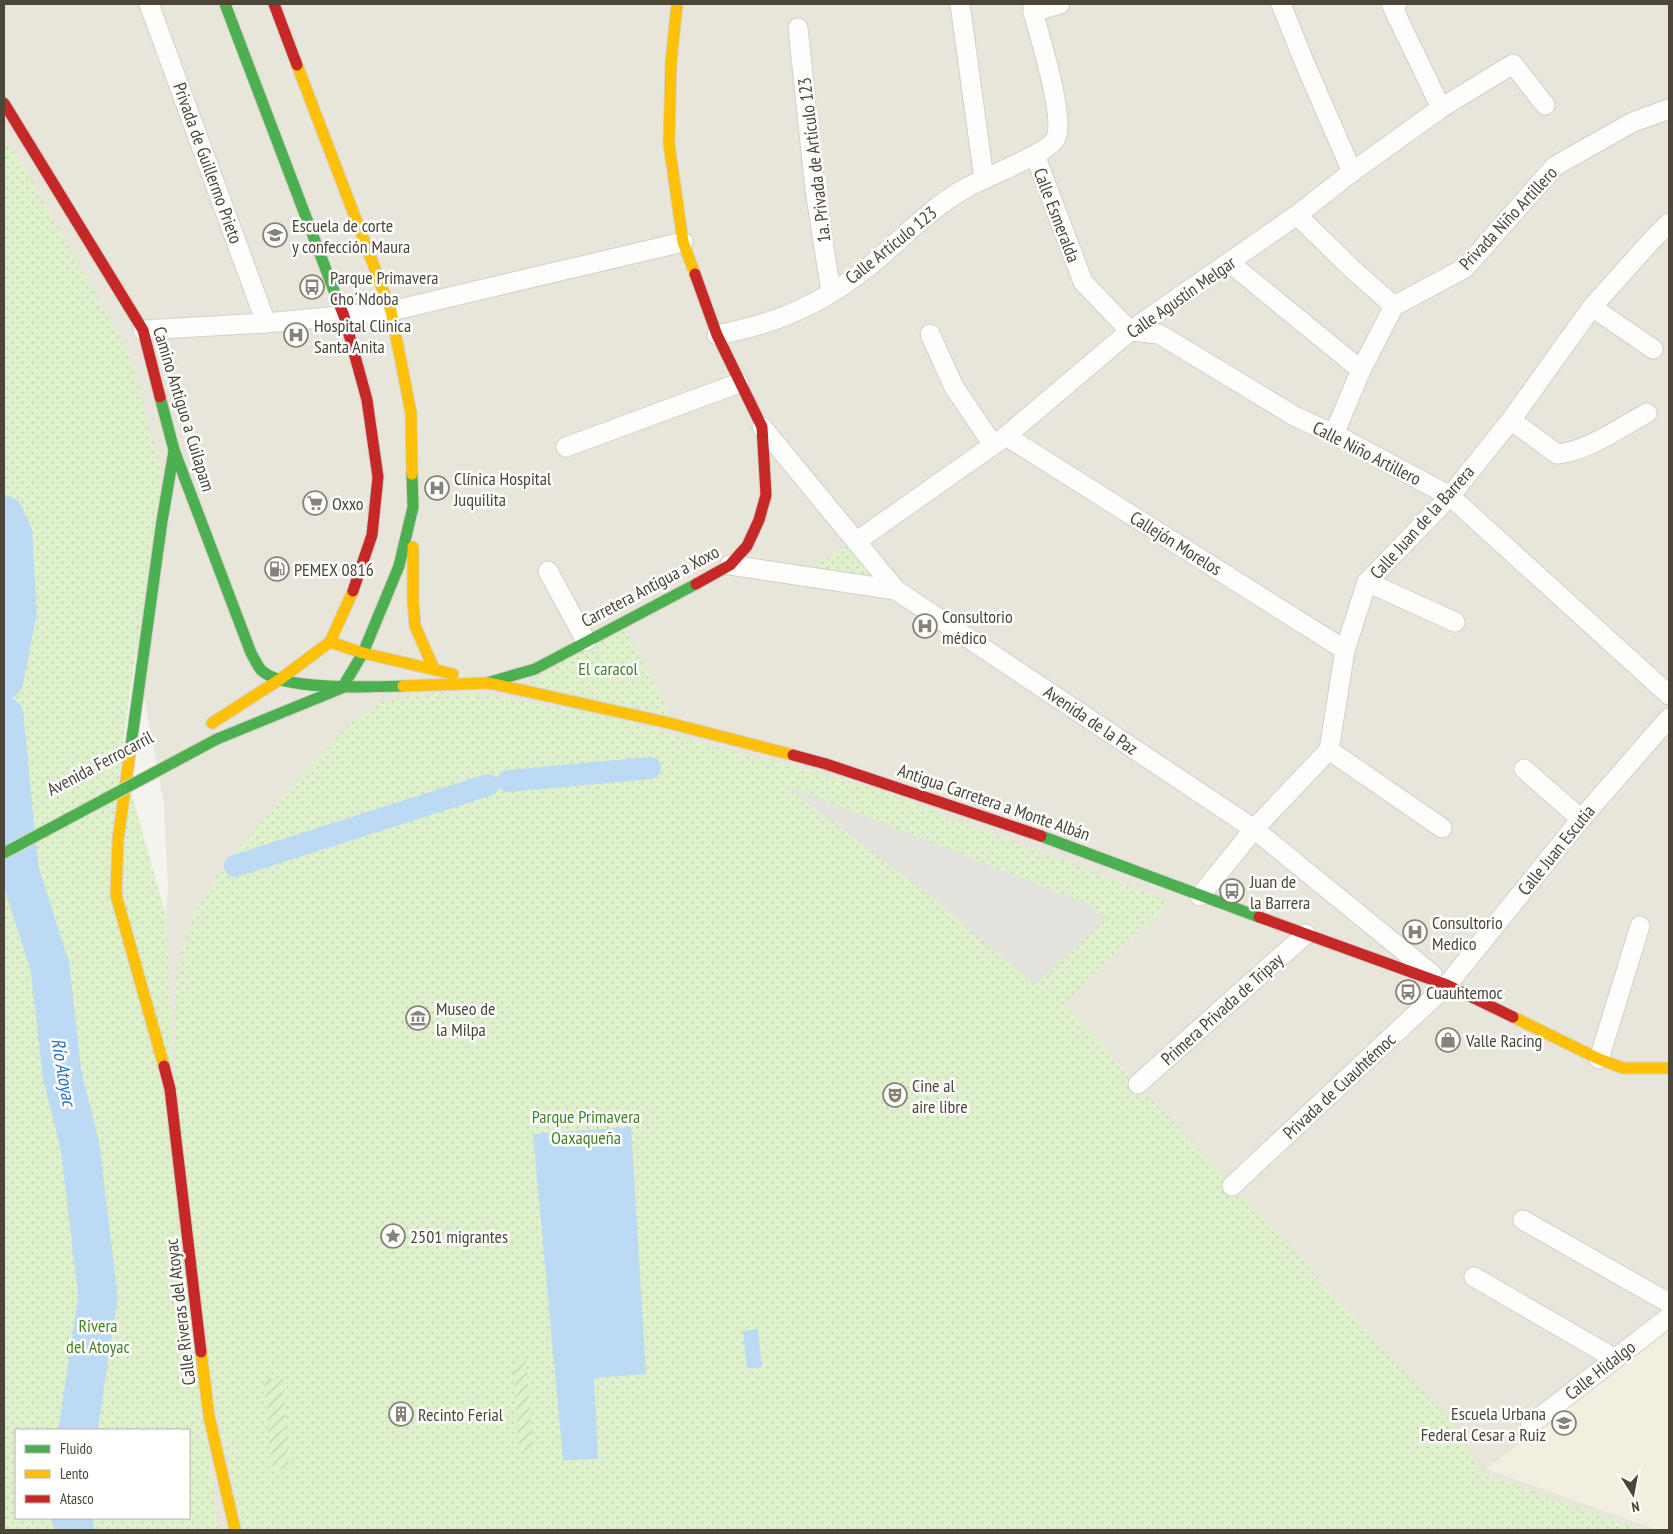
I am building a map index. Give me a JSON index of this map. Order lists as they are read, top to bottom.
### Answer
{
  "streets": {
    "main road": [
      "Camino Antiguo a Cuilapam",
      "Carretera Antigua a Xoxo",
      "Avenida Ferrocarril",
      "Antigua Carretera a Monte Albán",
      "Calle Riveras del Atoyac"
    ],
    "street": [
      "1a. Privada de Artículo 123",
      "Privada de Guillermo Prieto",
      "Calle Esmeralda",
      "Privada Niño Artillero",
      "Calle Artículo 123",
      "Calle Agustín Melgar",
      "Calle Niño Artillero",
      "Calle Juan de la Barrera",
      "Callejón Morelos",
      "Avenida de la Paz",
      "Calle Juan Escutia",
      "Primera Privada de Tripay",
      "Privada de Cuauhtémoc",
      "Calle Hidalgo"
    ]
  },
  "crossings": [
    ["1a. Privada de Artículo 123", "Calle Artículo 123"],
    ["Calle Esmeralda", "Calle Artículo 123"],
    ["Calle Esmeralda", "Calle Agustín Melgar"],
    ["Calle Esmeralda", "Calle Niño Artillero"],
    ["Calle Artículo 123", "Carretera Antigua a Xoxo"],
    ["Calle Agustín Melgar", "Calle Niño Artillero"],
    ["Calle Agustín Melgar", "Callejón Morelos"],
    ["Calle Agustín Melgar", "Avenida de la Paz"],
    ["Camino Antiguo a Cuilapam", "Antigua Carretera a Monte Albán"],
    ["Camino Antiguo a Cuilapam", "Calle Riveras del Atoyac"],
    ["Calle Niño Artillero", "Calle Juan de la Barrera"],
    ["Calle Juan de la Barrera", "Callejón Morelos"],
    ["Carretera Antigua a Xoxo", "Avenida de la Paz"],
    ["Carretera Antigua a Xoxo", "Antigua Carretera a Monte Albán"],
    ["Avenida de la Paz", "Antigua Carretera a Monte Albán"],
    ["Avenida de la Paz", "Calle Juan Escutia"],
    ["Avenida de la Paz", "Privada de Cuauhtémoc"],
    ["Antigua Carretera a Monte Albán", "Calle Juan Escutia"],
    ["Antigua Carretera a Monte Albán", "Primera Privada de Tripay"],
    ["Antigua Carretera a Monte Albán", "Privada de Cuauhtémoc"],
    ["Calle Juan Escutia", "Privada de Cuauhtémoc"]
  ],
  "water": ["Río Atoyac"],
  "parks": ["El caracol", "Parque Primavera Oaxaqueña", "Rivera del Atoyac"],
  "places": {
    "school or university": ["Escuela de corte y confección Maura", "Escuela Urbana Federal Cesar a Ruiz"],
    "bus stop": ["Parque Primavera Cho´Ndoba", "Juan de la Barrera", "Cuauhtemoc"],
    "hospital": [
      "Hospital Clinica Santa Anita",
      "Clínica Hospital Juquilita",
      "Consultorio médico",
      "Consultorio Medico"
    ],
    "supermarket": ["Oxxo"],
    "fuel station": ["PEMEX 0816"],
    "museum": ["Museo de la Milpa"],
    "shop": ["Valle Racing"],
    "theatre": ["Cine al aire libre"],
    "place": ["2501 migrantes"],
    "building": ["Recinto Ferial"]
  },
  "legend": ["Fluido", "Lento", "Atasco"],
  "north": "bottom"
}
